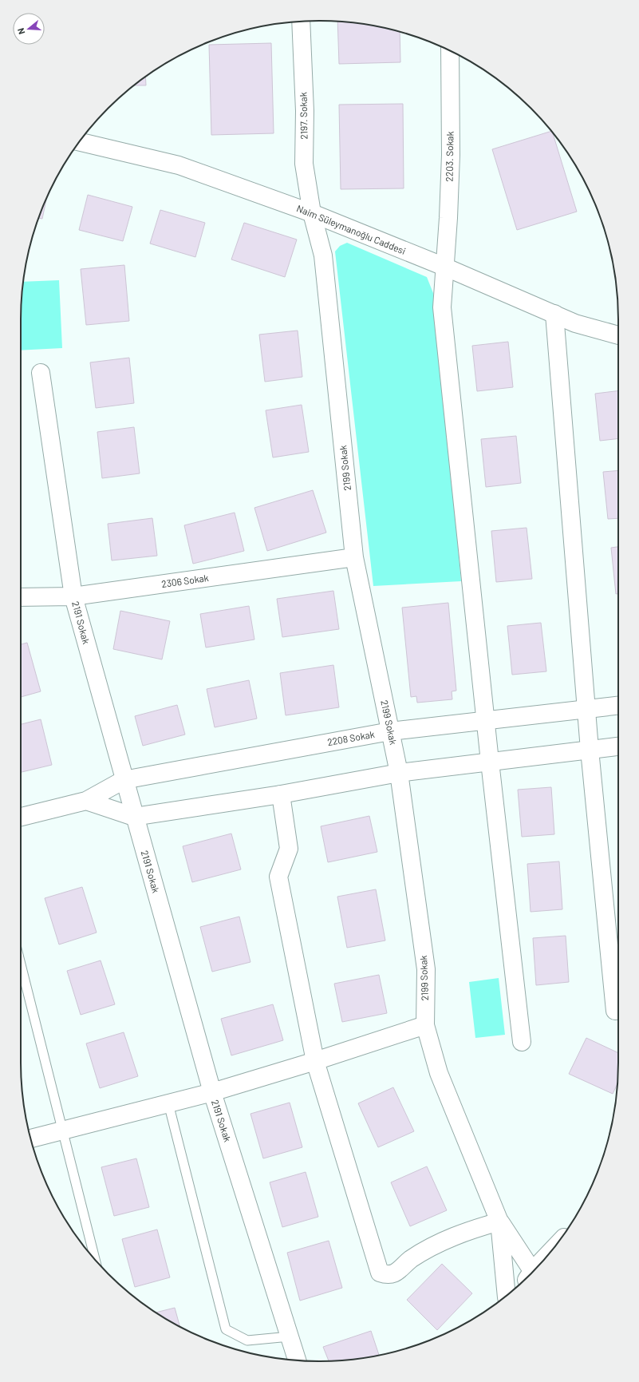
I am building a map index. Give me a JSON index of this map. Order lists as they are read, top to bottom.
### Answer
{
  "streets": {
    "street": [
      "2197. Sokak",
      "2203. Sokak",
      "Naim Süleymanoğlu Caddesi",
      "2199 Sokak",
      "2306 Sokak",
      "2191 Sokak",
      "2208 Sokak"
    ]
  },
  "crossings": [
    ["2197. Sokak", "Naim Süleymanoğlu Caddesi"],
    ["2197. Sokak", "2199 Sokak"],
    ["2203. Sokak", "Naim Süleymanoğlu Caddesi"],
    ["2203. Sokak", "2208 Sokak"],
    ["Naim Süleymanoğlu Caddesi", "2199 Sokak"],
    ["2199 Sokak", "2306 Sokak"],
    ["2199 Sokak", "2208 Sokak"],
    ["2306 Sokak", "2191 Sokak"],
    ["2191 Sokak", "2208 Sokak"]
  ],
  "north": "left"
}
